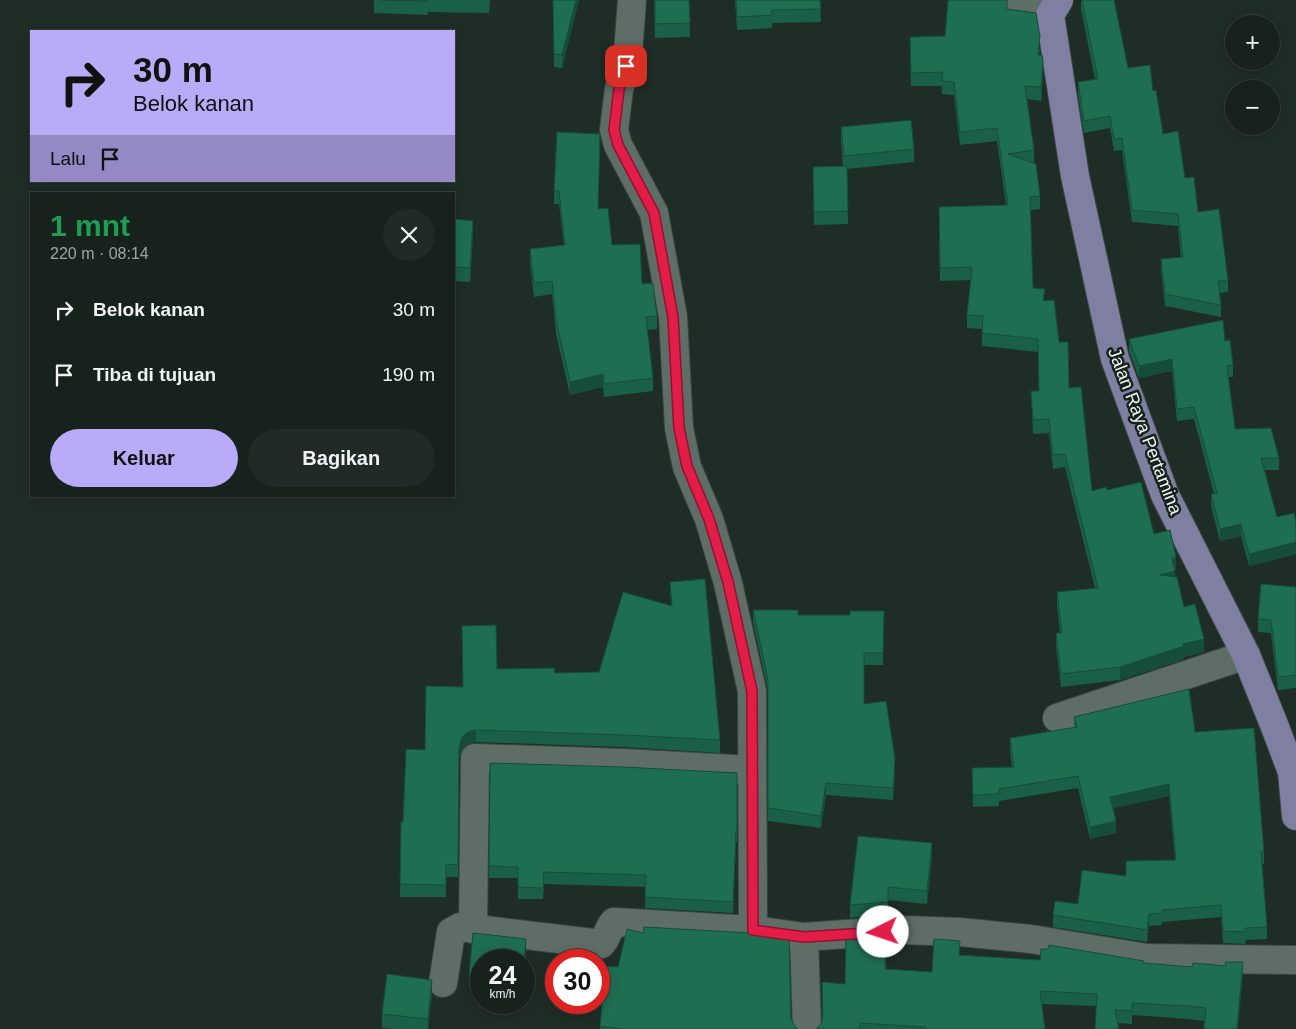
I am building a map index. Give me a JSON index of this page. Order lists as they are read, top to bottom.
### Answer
{
  "streets": {
    "main road": ["Jalan Raya Pertamina"]
  },
  "page": {
    "map_buttons": ["+", "−"],
    "turn": ["30 m", "Belok kanan"],
    "then": "Lalu",
    "heading": ["1 mnt", "220 m · 08:14"],
    "list": [
      {
        "name": "Belok kanan",
        "value": "30 m"
      },
      {
        "name": "Tiba di tujuan",
        "value": "190 m"
      }
    ],
    "buttons": ["Keluar", "Bagikan"],
    "speed": "24 km/h",
    "limit": "30"
  }
}
